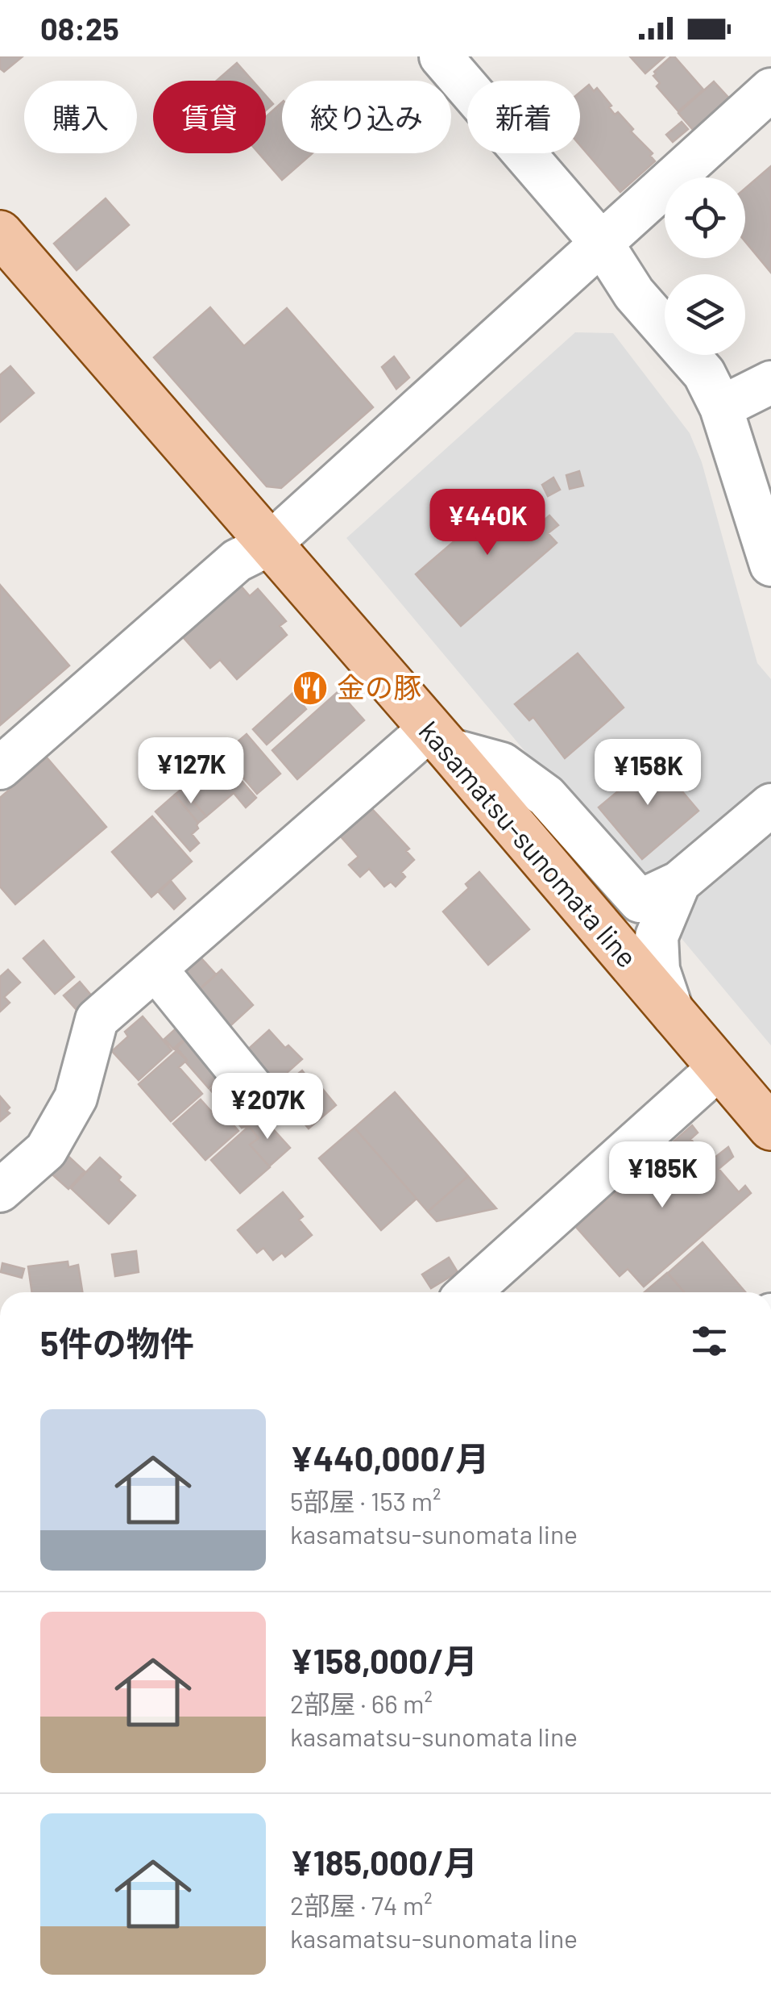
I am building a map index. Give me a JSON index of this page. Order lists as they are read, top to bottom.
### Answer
{
  "streets": {
    "main road": ["kasamatsu-sunomata line"]
  },
  "places": {
    "restaurant": ["金の豚"]
  },
  "page": {
    "status": "08:25",
    "chip": [
      "購入",
      "賃貸",
      "絞り込み",
      "新着"
    ],
    "price": [
      "¥440K",
      "¥127K",
      "¥158K",
      "¥207K",
      "¥185K"
    ],
    "heading": "5件の物件",
    "list": [
      {
        "name": "¥440,000/月",
        "note": "5部屋 · 153 m² · kasamatsu-sunomata line"
      },
      {
        "name": "¥158,000/月",
        "note": "2部屋 · 66 m² · kasamatsu-sunomata line"
      },
      {
        "name": "¥185,000/月",
        "note": "2部屋 · 74 m² · kasamatsu-sunomata line"
      }
    ]
  }
}
